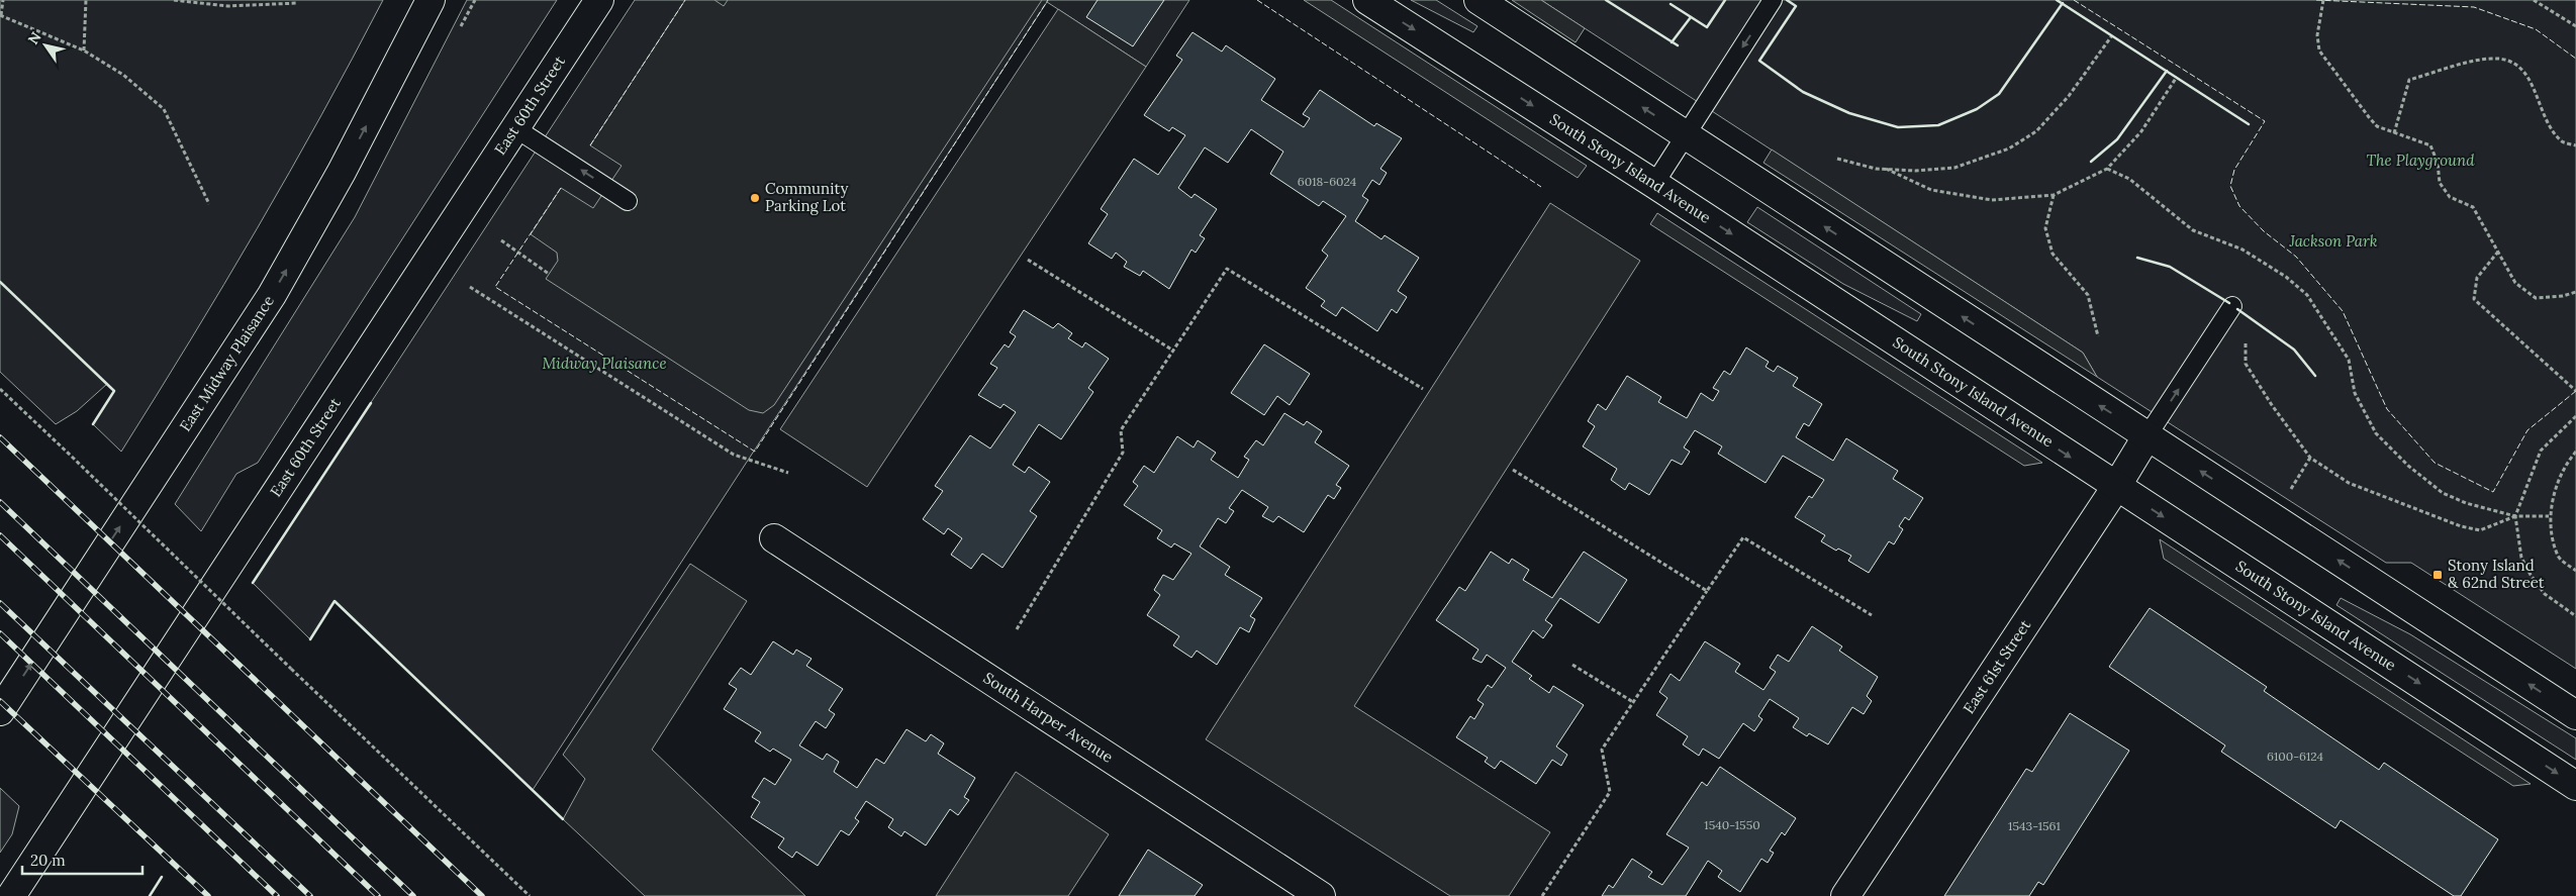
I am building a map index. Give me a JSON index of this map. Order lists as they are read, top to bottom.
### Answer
{
  "streets": {
    "street": [
      "East 60th Street",
      "South Stony Island Avenue",
      "East Midway Plaisance",
      "East 61st Street",
      "South Harper Avenue"
    ]
  },
  "crossings": [
    ["South Stony Island Avenue", "East 61st Street"]
  ],
  "one_way": ["East Midway Plaisance"],
  "parks": ["The Playground", "Jackson Park", "Midway Plaisance"],
  "places": {
    "other": ["Community Parking Lot"],
    "transit": ["Stony Island & 62nd Street"]
  },
  "house_numbers": [
    "6018-6024",
    "6100-6124",
    "1540-1550",
    "1543-1561"
  ],
  "scale_bar": "20 m",
  "north": "top left"
}
